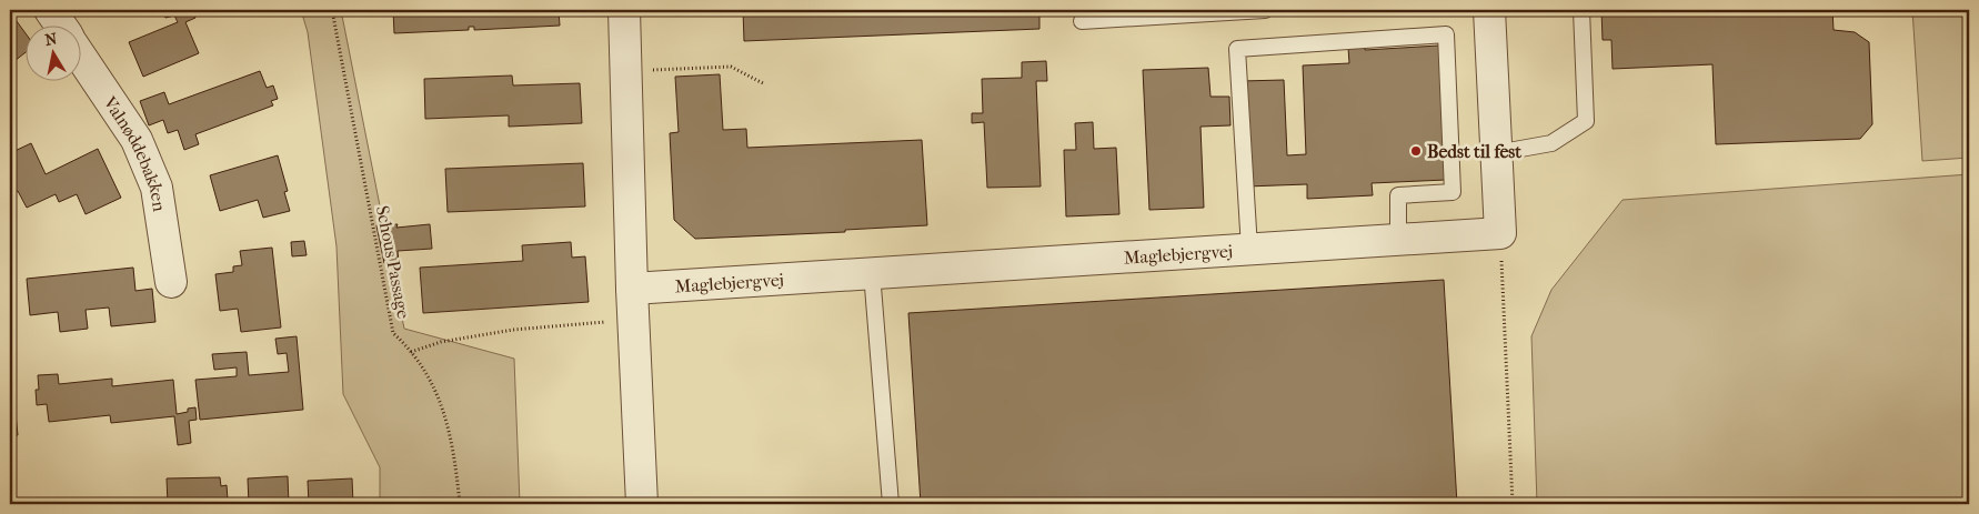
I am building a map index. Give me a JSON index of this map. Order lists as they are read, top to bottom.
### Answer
{
  "streets": {
    "street": ["Valnøddebakken", "Maglebjergvej"],
    "path": ["Schous Passage"]
  },
  "places": ["Bedst til fest"],
  "north": "top"
}
